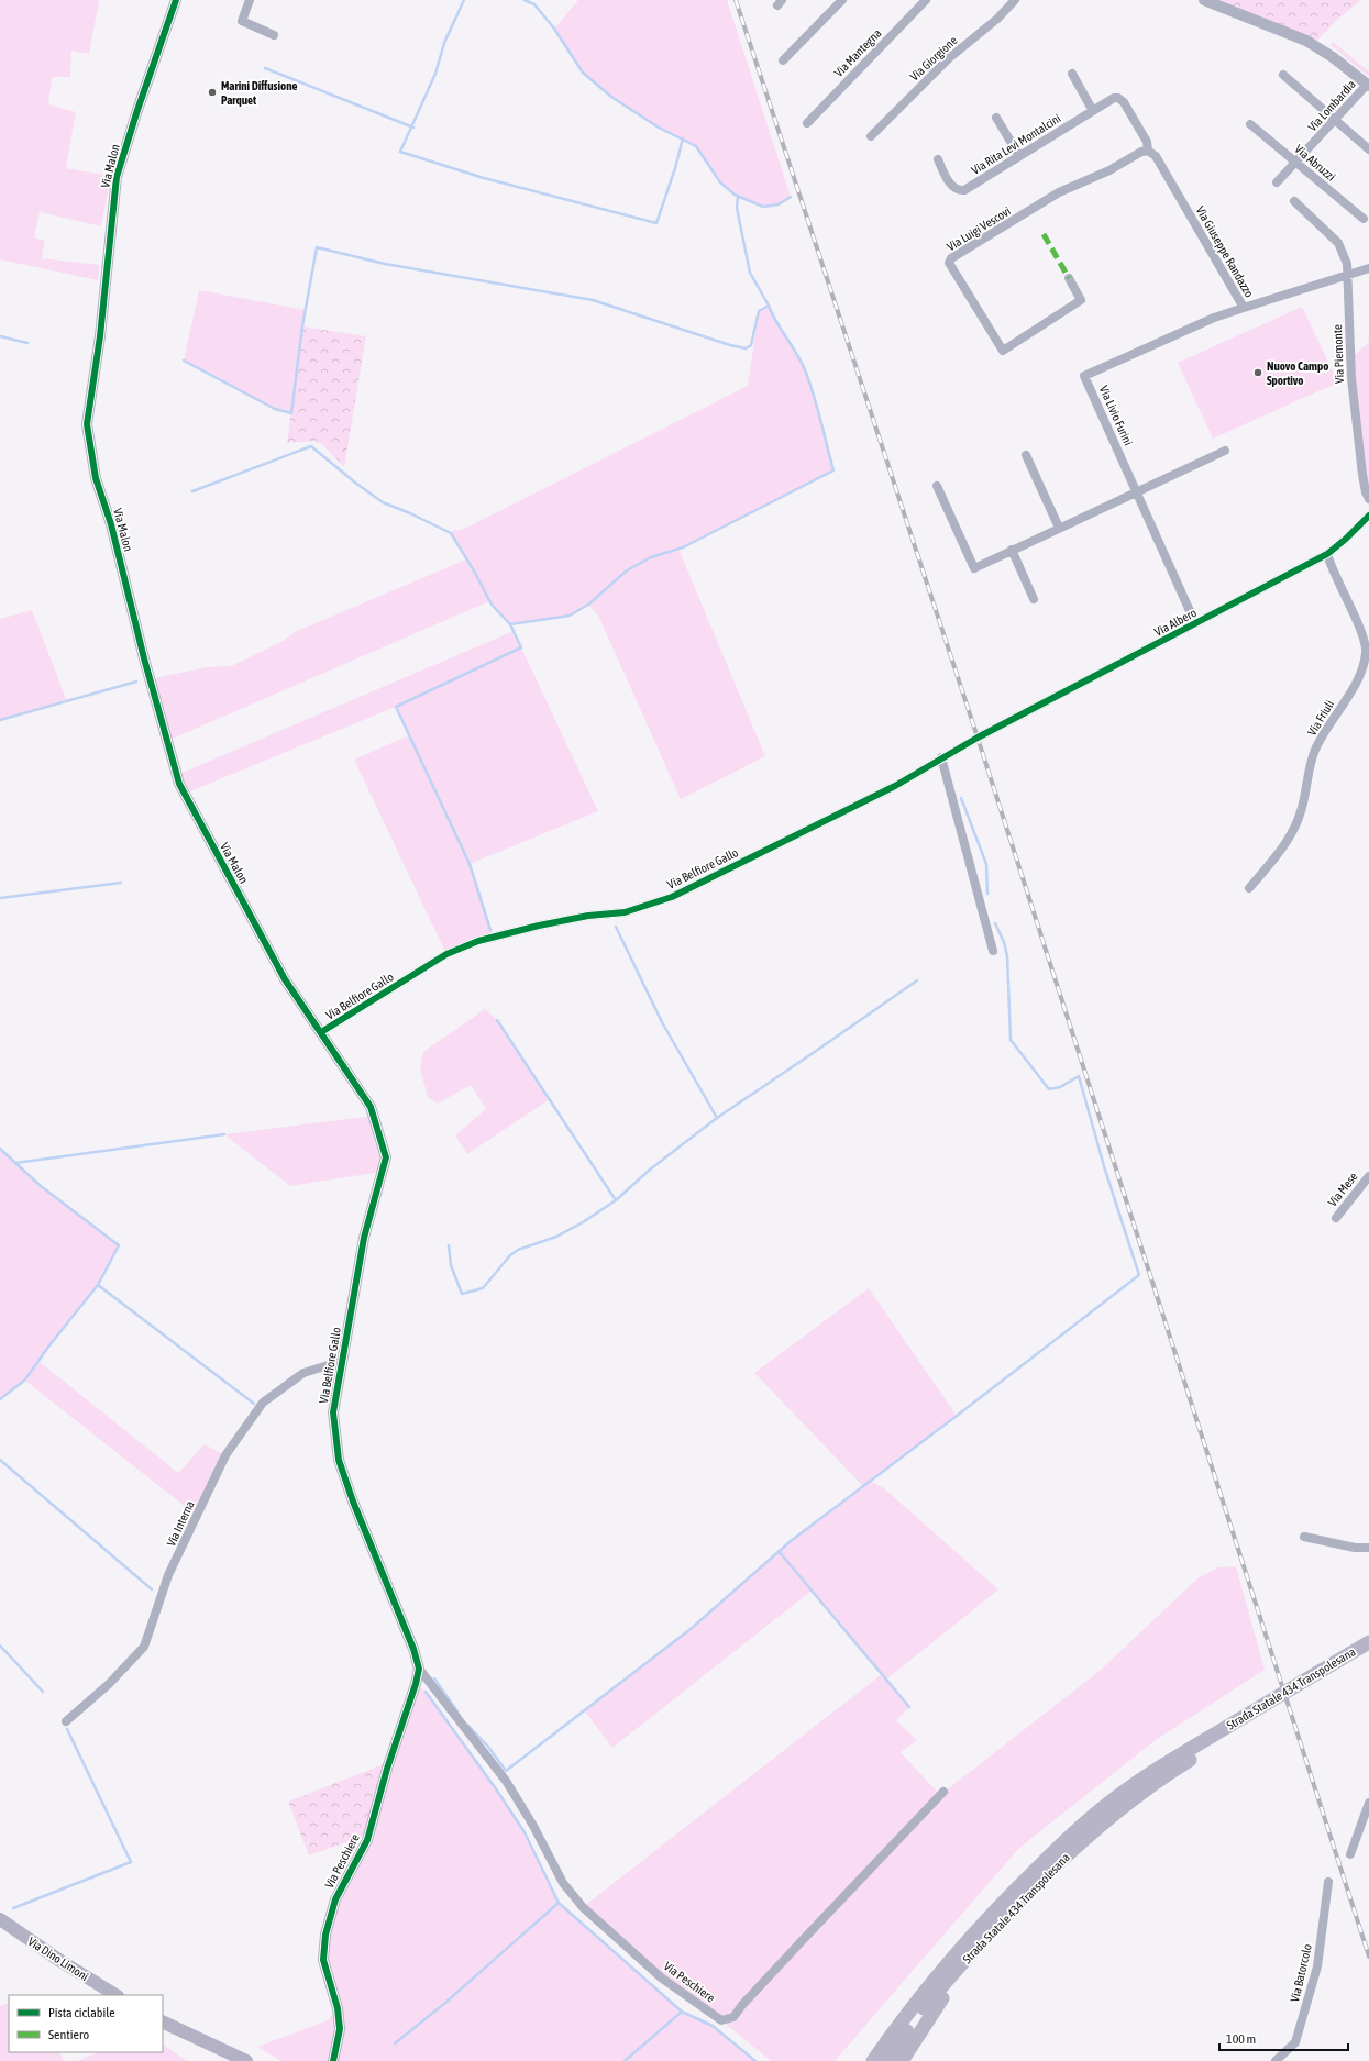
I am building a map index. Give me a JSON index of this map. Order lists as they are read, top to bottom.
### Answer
{
  "streets": {
    "highway": ["Strada Statale 434 Transpolesana"],
    "main road": ["Via Dino Limoni"],
    "street": [
      "Via Mantegna",
      "Via Giorgione",
      "Via Lombardia",
      "Via Rita Levi Montalcini",
      "Via Abruzzi",
      "Via Malon",
      "Via Luigi Vescovi",
      "Via Giuseppe Randazzo",
      "Via Piemonte",
      "Via Livio Furini",
      "Via Albero",
      "Via Friuli",
      "Via Belfiore Gallo",
      "Via Mese",
      "Via Interna",
      "Via Peschiere",
      "Via Batorcolo"
    ]
  },
  "crossings": [
    ["Via Lombardia", "Via Abruzzi"],
    ["Via Rita Levi Montalcini", "Via Giuseppe Randazzo"],
    ["Via Malon", "Via Belfiore Gallo"],
    ["Via Luigi Vescovi", "Via Giuseppe Randazzo"],
    ["Via Giuseppe Randazzo", "Via Piemonte"],
    ["Via Giuseppe Randazzo", "Via Livio Furini"],
    ["Via Livio Furini", "Via Albero"],
    ["Via Albero", "Via Friuli"],
    ["Via Albero", "Via Belfiore Gallo"],
    ["Via Belfiore Gallo", "Via Interna"],
    ["Via Belfiore Gallo", "Via Peschiere"]
  ],
  "places": ["Marini Diffusione Parquet", "Nuovo Campo Sportivo"],
  "legend": ["Pista ciclabile", "Sentiero"],
  "scale_bar": "100 m"
}
